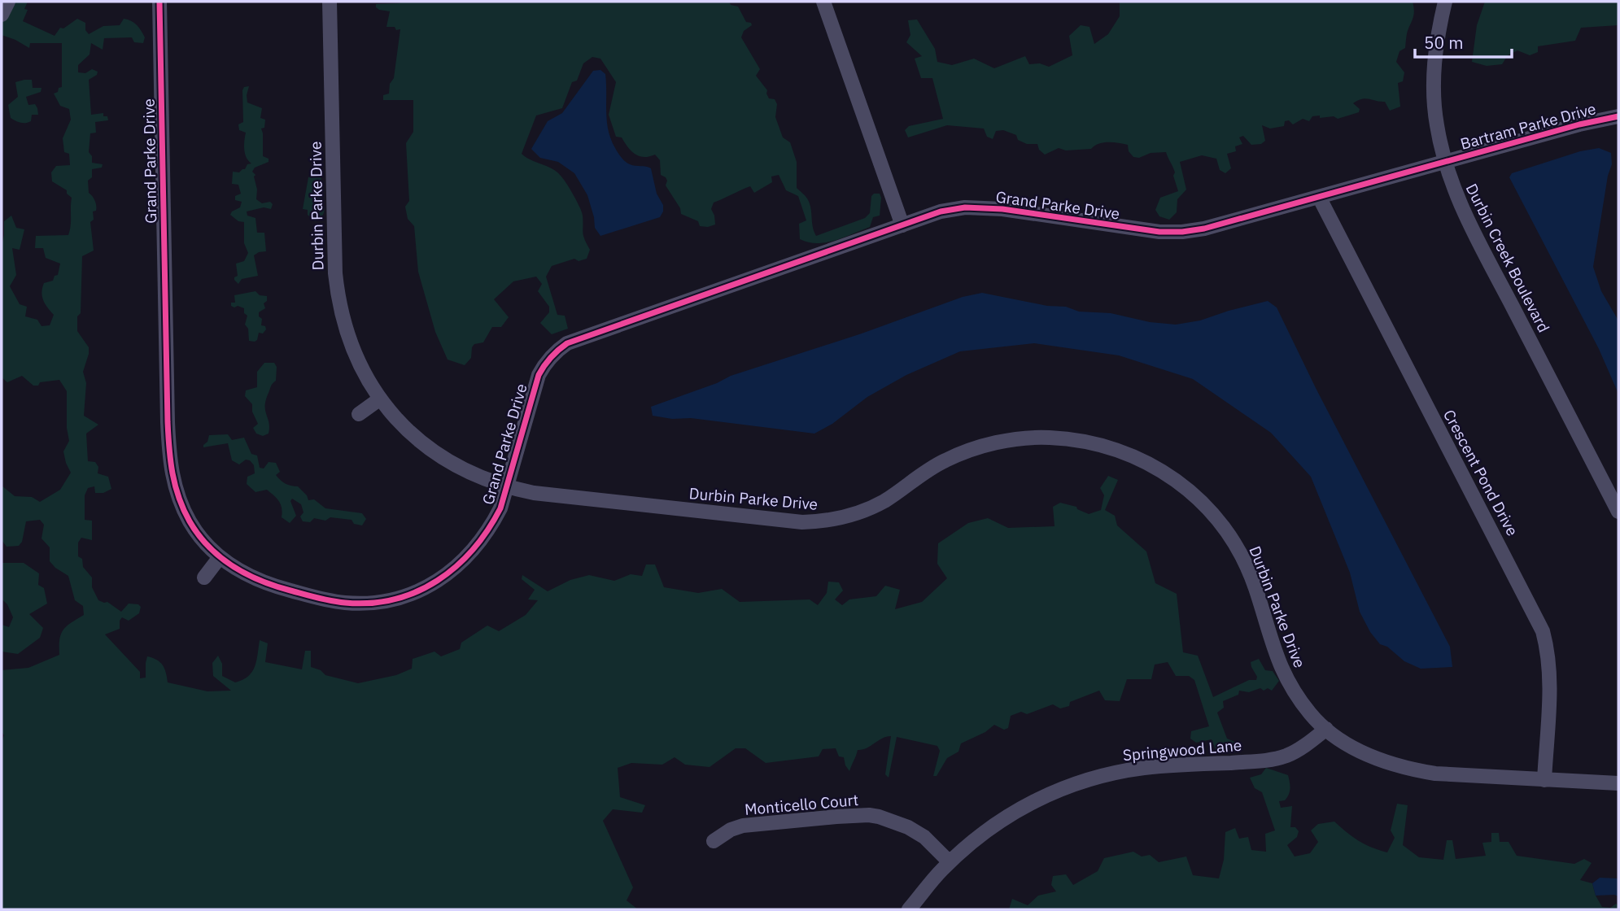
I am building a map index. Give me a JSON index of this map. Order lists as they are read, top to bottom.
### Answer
{
  "streets": {
    "street": [
      "Bartram Parke Drive",
      "Grand Parke Drive",
      "Durbin Parke Drive",
      "Durbin Creek Boulevard",
      "Crescent Pond Drive",
      "Springwood Lane",
      "Monticello Court"
    ]
  },
  "crossings": [
    ["Bartram Parke Drive", "Grand Parke Drive"],
    ["Bartram Parke Drive", "Durbin Creek Boulevard"],
    ["Grand Parke Drive", "Durbin Parke Drive"],
    ["Grand Parke Drive", "Durbin Creek Boulevard"],
    ["Grand Parke Drive", "Crescent Pond Drive"],
    ["Durbin Parke Drive", "Crescent Pond Drive"],
    ["Durbin Parke Drive", "Springwood Lane"],
    ["Springwood Lane", "Monticello Court"]
  ],
  "scale_bar": "50 m"
}
